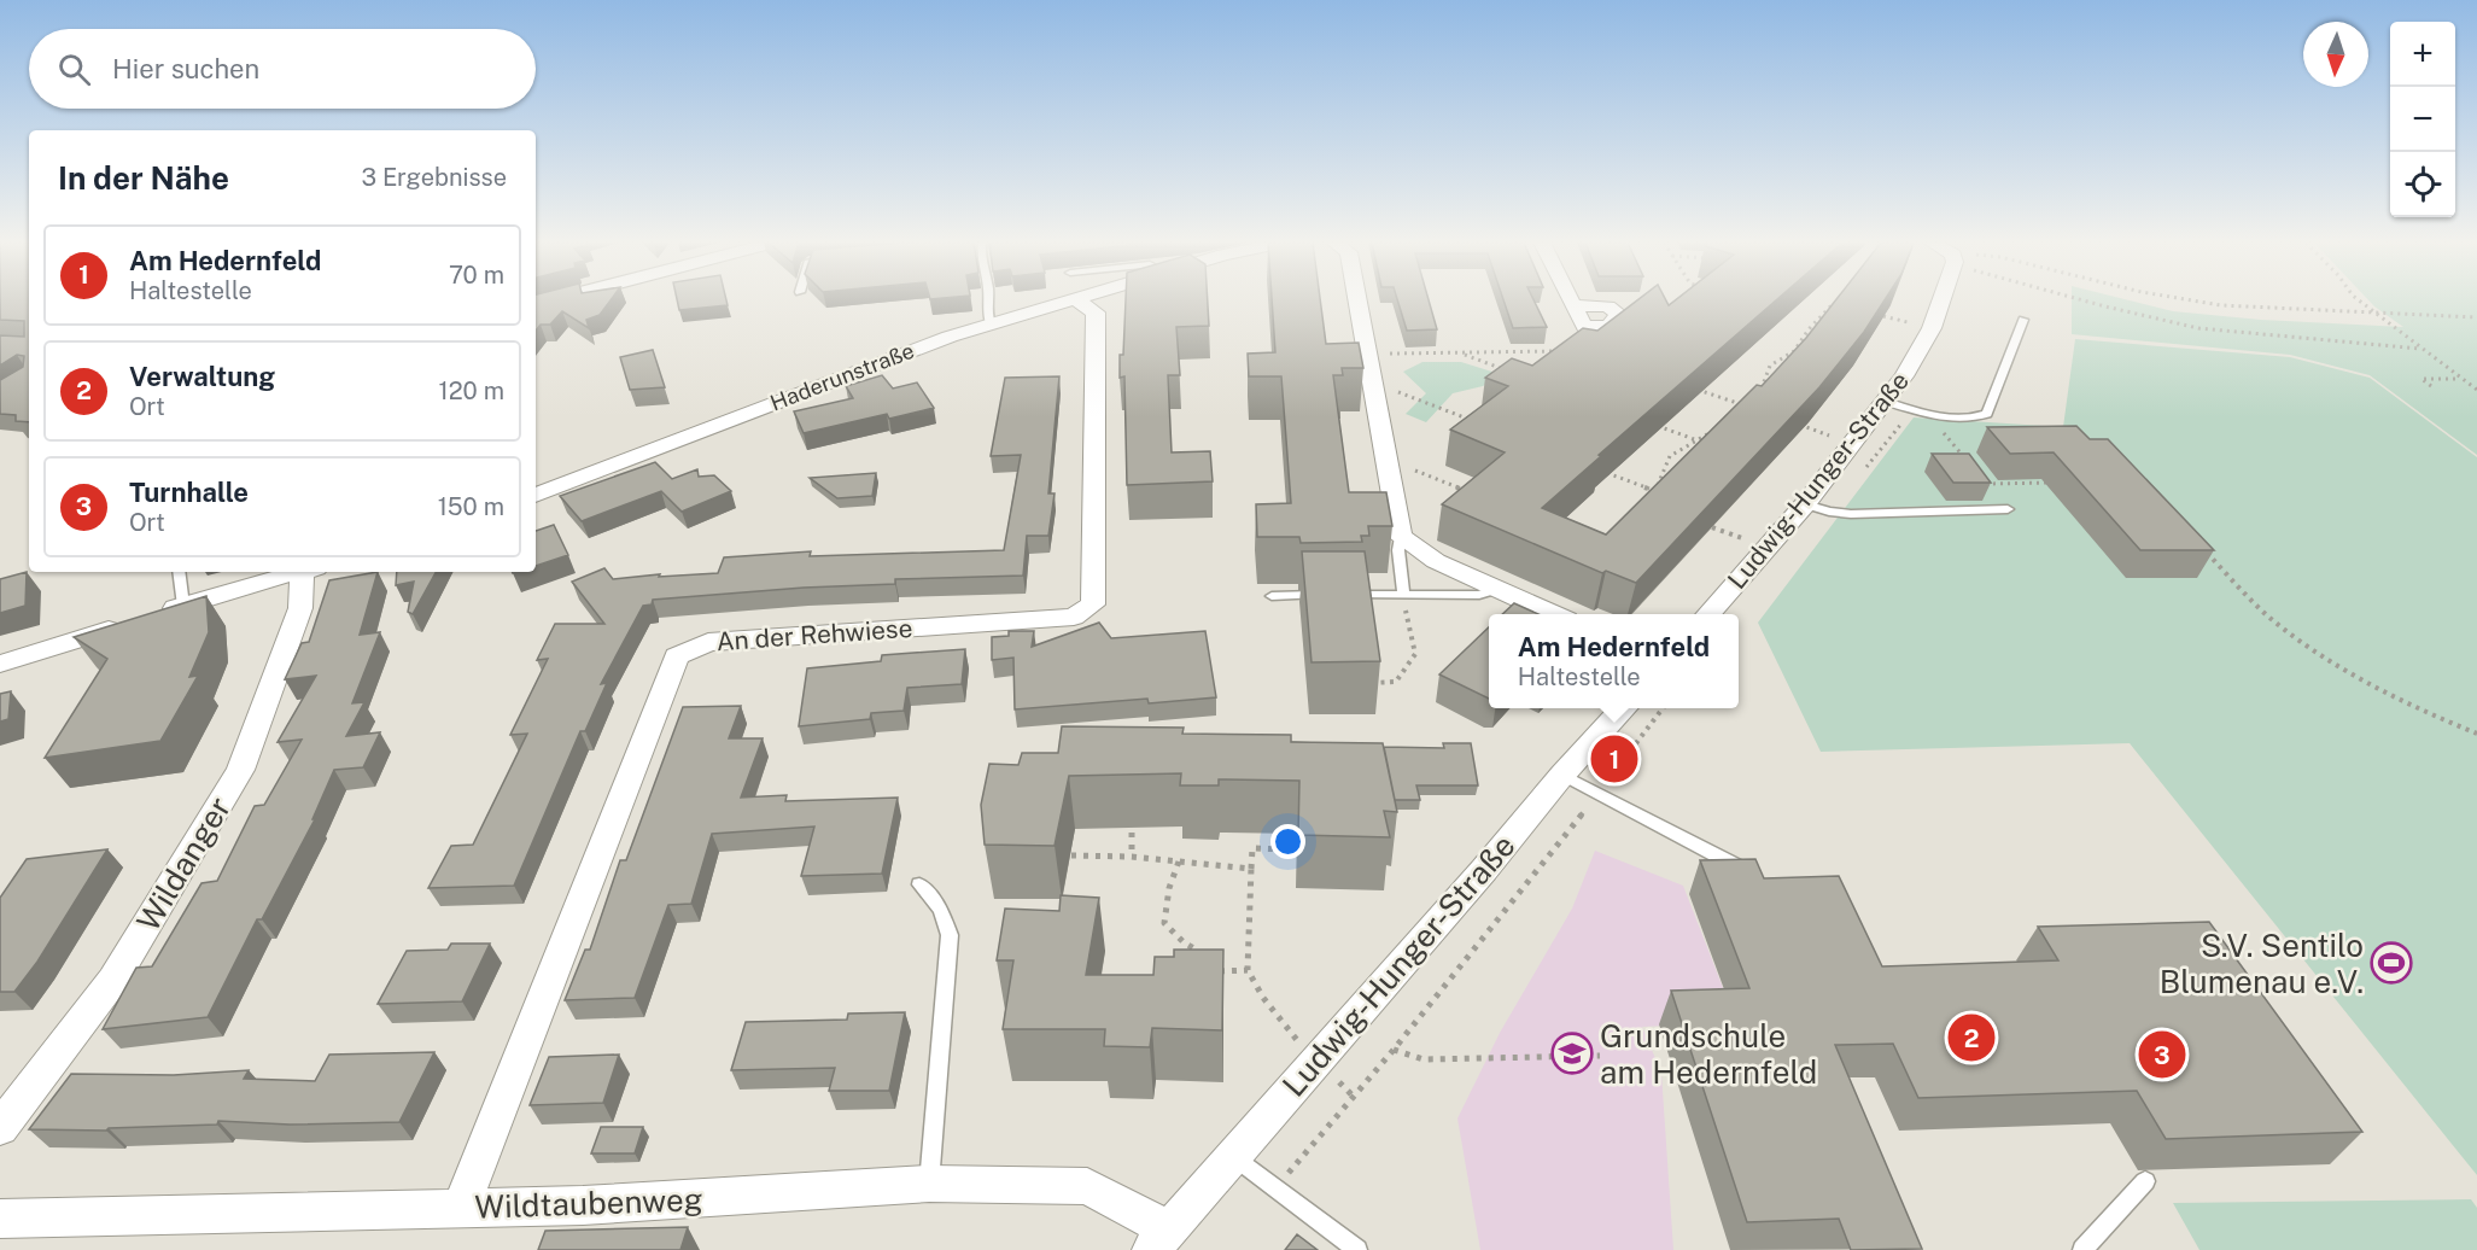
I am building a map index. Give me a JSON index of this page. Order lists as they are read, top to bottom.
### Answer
{
  "streets": {
    "street": [
      "Haderunstraße",
      "Ludwig-Hunger-Straße",
      "An der Rehwiese",
      "Wildanger",
      "Wildtaubenweg"
    ]
  },
  "crossings": [
    ["Ludwig-Hunger-Straße", "Wildtaubenweg"],
    ["An der Rehwiese", "Wildtaubenweg"]
  ],
  "places": {
    "sports": ["S.V. Sentilo Blumenau e.V."],
    "school or university": ["Grundschule am Hedernfeld"]
  },
  "north": "bottom",
  "page": {
    "map_buttons": ["+", "−"],
    "search": "Hier suchen",
    "heading": ["In der Nähe", "3 Ergebnisse"],
    "list": [
      {
        "mark": "1",
        "name": "Am Hedernfeld",
        "note": "Haltestelle",
        "value": "70 m"
      },
      {
        "mark": "2",
        "name": "Verwaltung",
        "note": "Ort",
        "value": "120 m"
      },
      {
        "mark": "3",
        "name": "Turnhalle",
        "note": "Ort",
        "value": "150 m"
      }
    ],
    "popup": ["Am Hedernfeld", "Haltestelle"],
    "pins": ["1", "2", "3"]
  }
}
